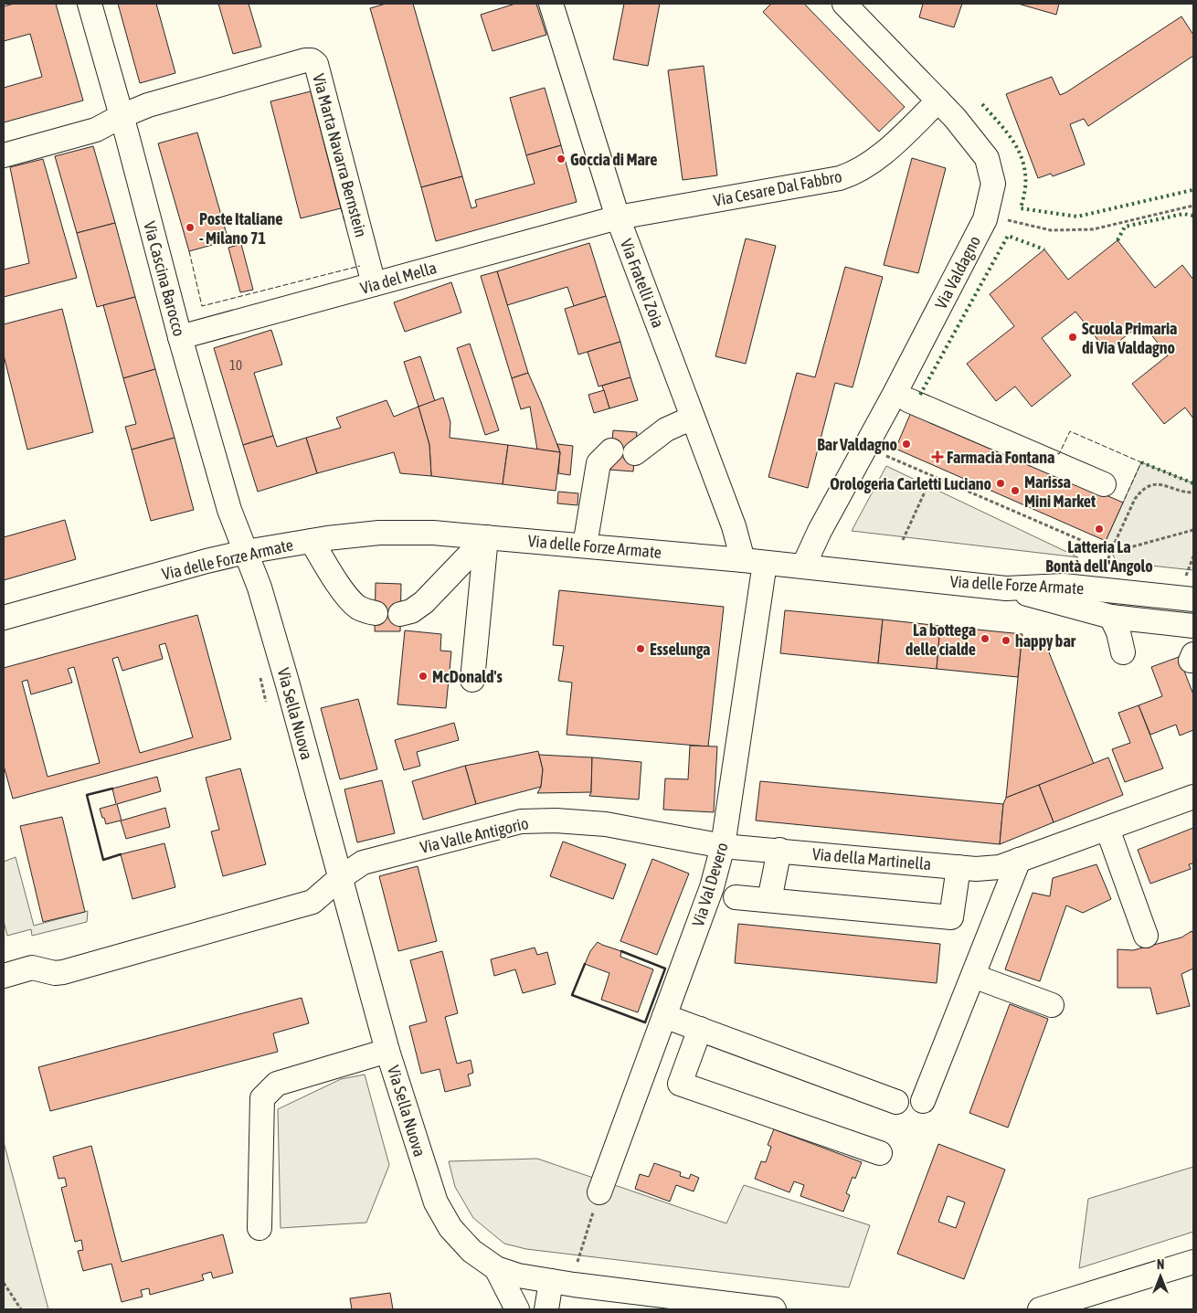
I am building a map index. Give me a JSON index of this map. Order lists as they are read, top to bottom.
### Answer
{
  "streets": {
    "street": [
      "Via Marta Navarra Bernstein",
      "Via Cesare Dal Fabbro",
      "Via Valdagno",
      "Via del Mella",
      "Via Cascina Barocco",
      "Via Fratelli Zoia",
      "Via delle Forze Armate",
      "Via Sella Nuova",
      "Via Valle Antigorio",
      "Via della Martinella",
      "Via Val Devero"
    ]
  },
  "crossings": [
    ["Via Marta Navarra Bernstein", "Via del Mella"],
    ["Via Marta Navarra Bernstein", "Via Cascina Barocco"],
    ["Via Cesare Dal Fabbro", "Via Valdagno"],
    ["Via Cesare Dal Fabbro", "Via del Mella"],
    ["Via Cesare Dal Fabbro", "Via Fratelli Zoia"],
    ["Via Valdagno", "Via delle Forze Armate"],
    ["Via del Mella", "Via Cascina Barocco"],
    ["Via del Mella", "Via Fratelli Zoia"],
    ["Via Cascina Barocco", "Via delle Forze Armate"],
    ["Via Cascina Barocco", "Via Sella Nuova"],
    ["Via Fratelli Zoia", "Via delle Forze Armate"],
    ["Via Fratelli Zoia", "Via Val Devero"],
    ["Via delle Forze Armate", "Via Sella Nuova"],
    ["Via delle Forze Armate", "Via Val Devero"],
    ["Via Sella Nuova", "Via Valle Antigorio"],
    ["Via Valle Antigorio", "Via della Martinella"],
    ["Via Valle Antigorio", "Via Val Devero"],
    ["Via della Martinella", "Via Val Devero"]
  ],
  "places": {
    "other": [
      "Goccia di Mare",
      "Poste Italiane - Milano 71",
      "Scuola Primaria di Via Valdagno",
      "Bar Valdagno",
      "Orologeria Carletti Luciano",
      "Marissa Mini Market",
      "Latteria La Bontà dell'Angolo",
      "La bottega delle cialde",
      "happy bar",
      "Esselunga",
      "McDonald's"
    ],
    "health": ["Farmacia Fontana"]
  },
  "house_numbers": ["10"],
  "north": "top"
}
